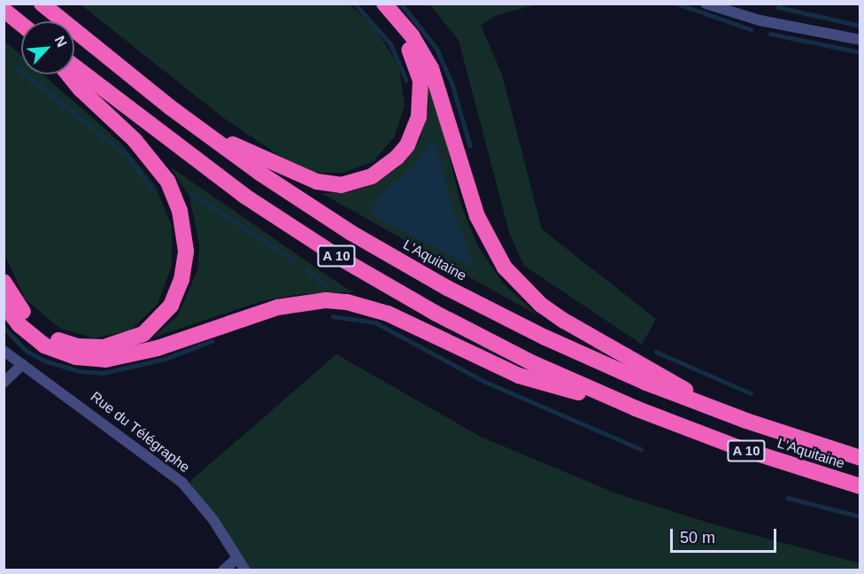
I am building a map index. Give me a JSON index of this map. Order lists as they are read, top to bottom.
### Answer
{
  "streets": {
    "highway": ["A 10", "L'Aquitaine"],
    "street": ["Rue du Télégraphe"]
  },
  "scale_bar": "50 m",
  "north": "top right"
}
